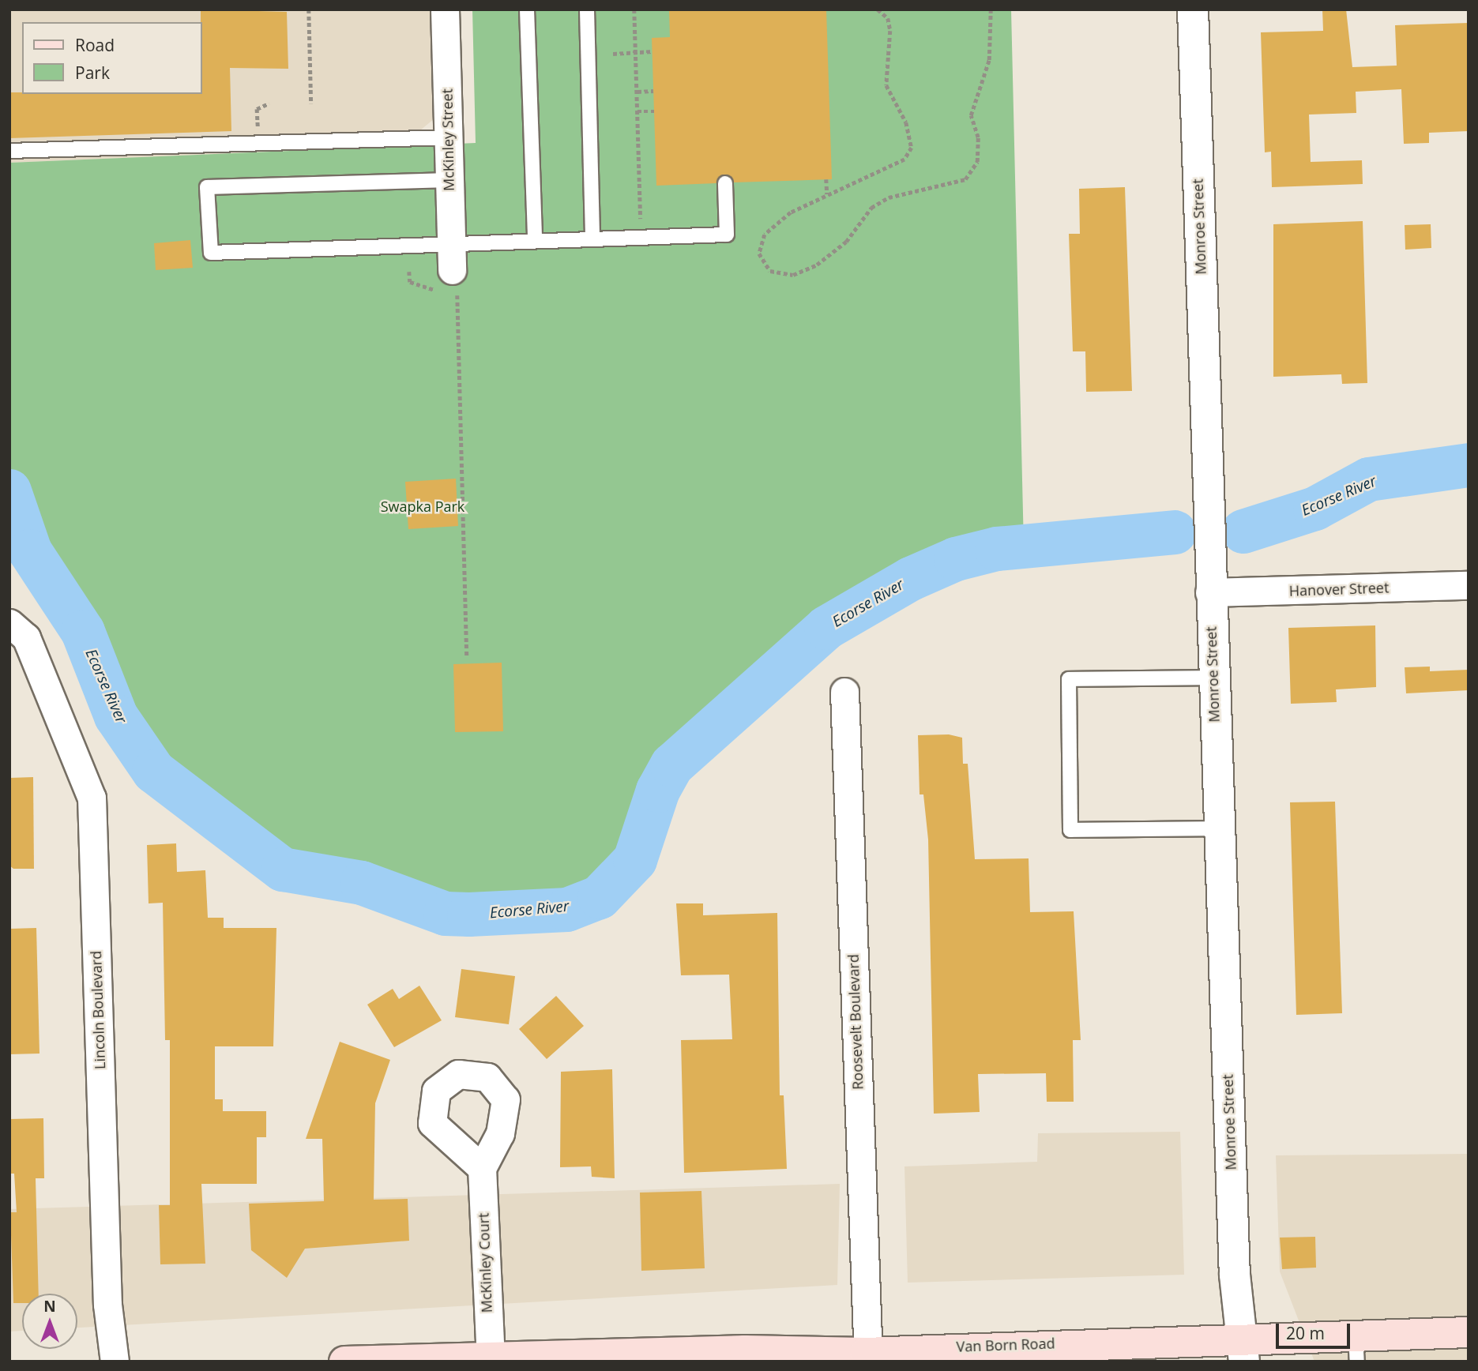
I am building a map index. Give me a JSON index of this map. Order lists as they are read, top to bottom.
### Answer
{
  "streets": {
    "main road": ["Van Born Road"],
    "street": [
      "McKinley Street",
      "Monroe Street",
      "Hanover Street",
      "Lincoln Boulevard",
      "Roosevelt Boulevard",
      "McKinley Court"
    ]
  },
  "crossings": [
    ["Monroe Street", "Hanover Street"],
    ["Monroe Street", "Van Born Road"],
    ["Roosevelt Boulevard", "Van Born Road"],
    ["McKinley Court", "Van Born Road"]
  ],
  "water": ["Ecorse River"],
  "parks": ["Swapka Park"],
  "legend": ["Road", "Park"],
  "scale_bar": "20 m",
  "north": "top"
}
